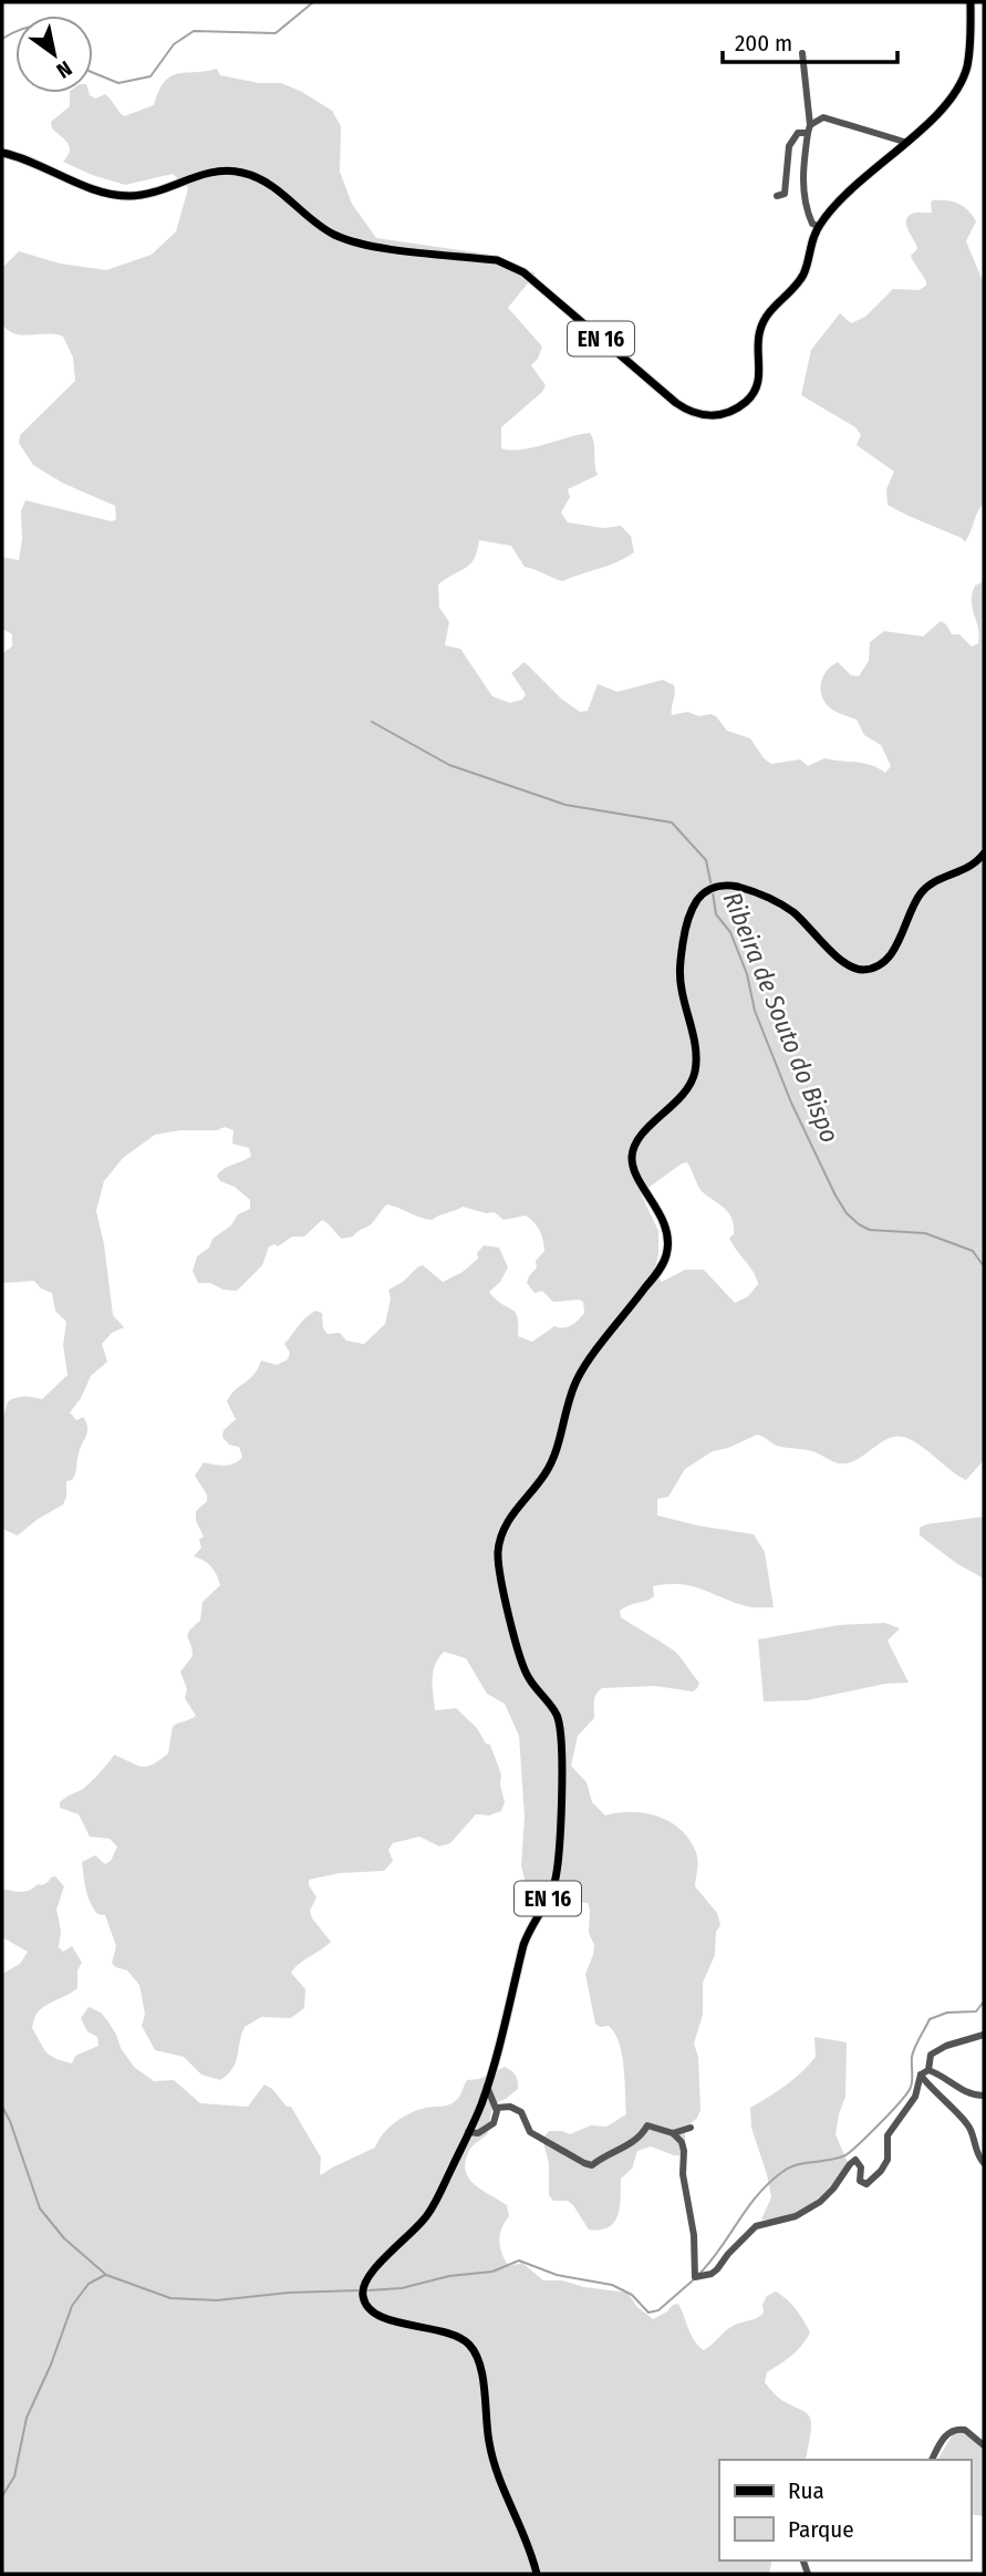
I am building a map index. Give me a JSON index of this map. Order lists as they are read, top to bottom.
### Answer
{
  "streets": {
    "main road": ["EN 16"]
  },
  "water": ["Ribeira de Souto do Bispo"],
  "legend": ["Rua", "Parque"],
  "scale_bar": "200 m",
  "north": "bottom right"
}
